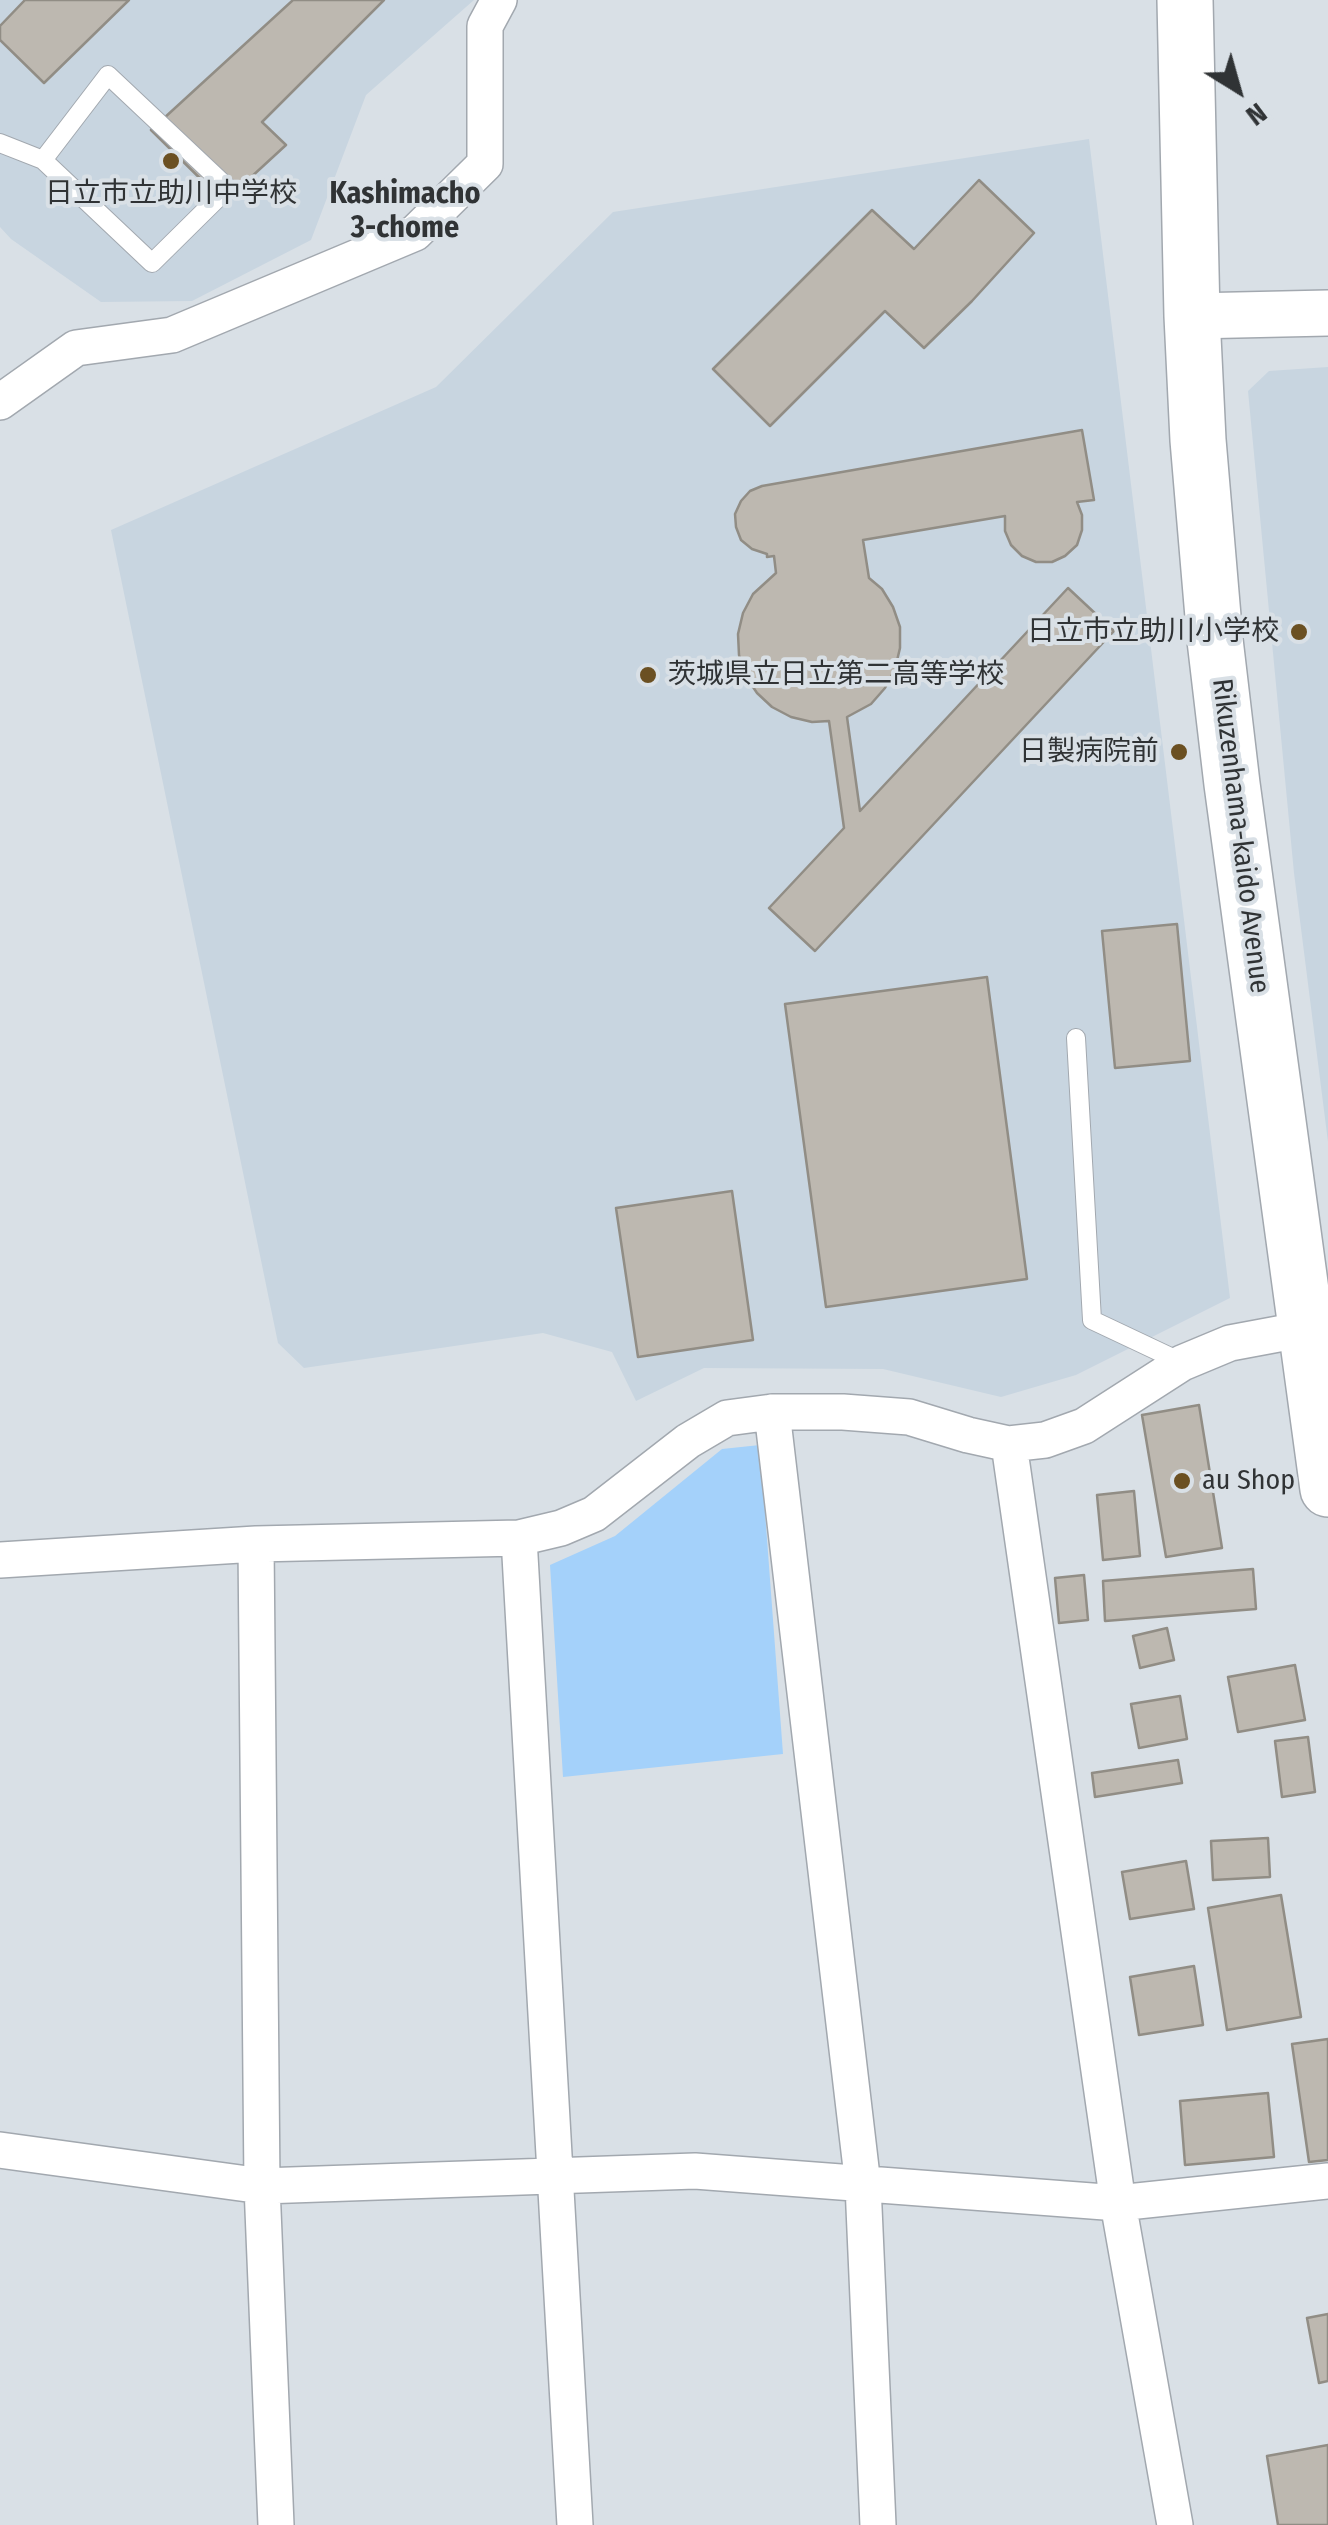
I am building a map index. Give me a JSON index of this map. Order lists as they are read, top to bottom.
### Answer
{
  "streets": {
    "highway": ["Rikuzenhama-kaido Avenue"]
  },
  "districts": ["Kashimacho 3-chome"],
  "places": [
    "日立市立助川中学校",
    "日立市立助川小学校",
    "茨城県立日立第二高等学校",
    "日製病院前",
    "au Shop"
  ],
  "north": "bottom right"
}
